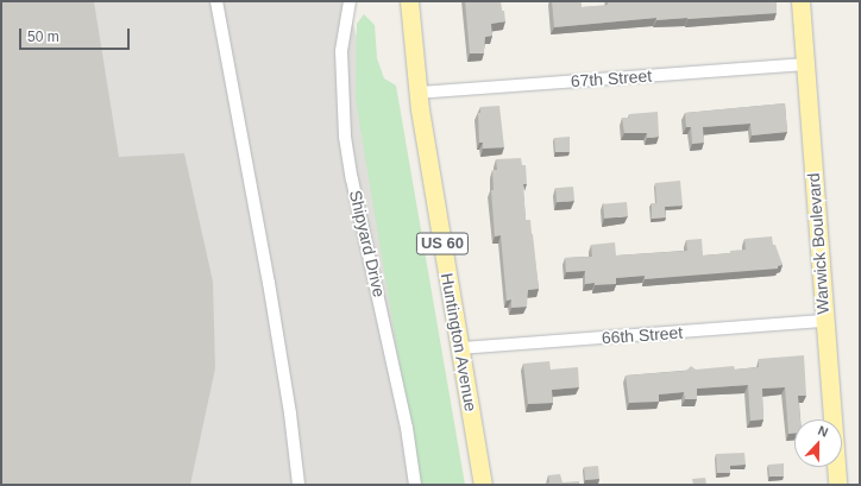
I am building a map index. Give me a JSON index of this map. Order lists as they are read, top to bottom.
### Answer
{
  "streets": {
    "main road": ["US 60", "Warwick Boulevard", "Huntington Avenue"],
    "street": ["67th Street", "Shipyard Drive", "66th Street"]
  },
  "crossings": [
    ["67th Street", "Warwick Boulevard"],
    ["67th Street", "Huntington Avenue"],
    ["Warwick Boulevard", "66th Street"],
    ["66th Street", "Huntington Avenue"]
  ],
  "scale_bar": "50 m",
  "north": "top"
}
